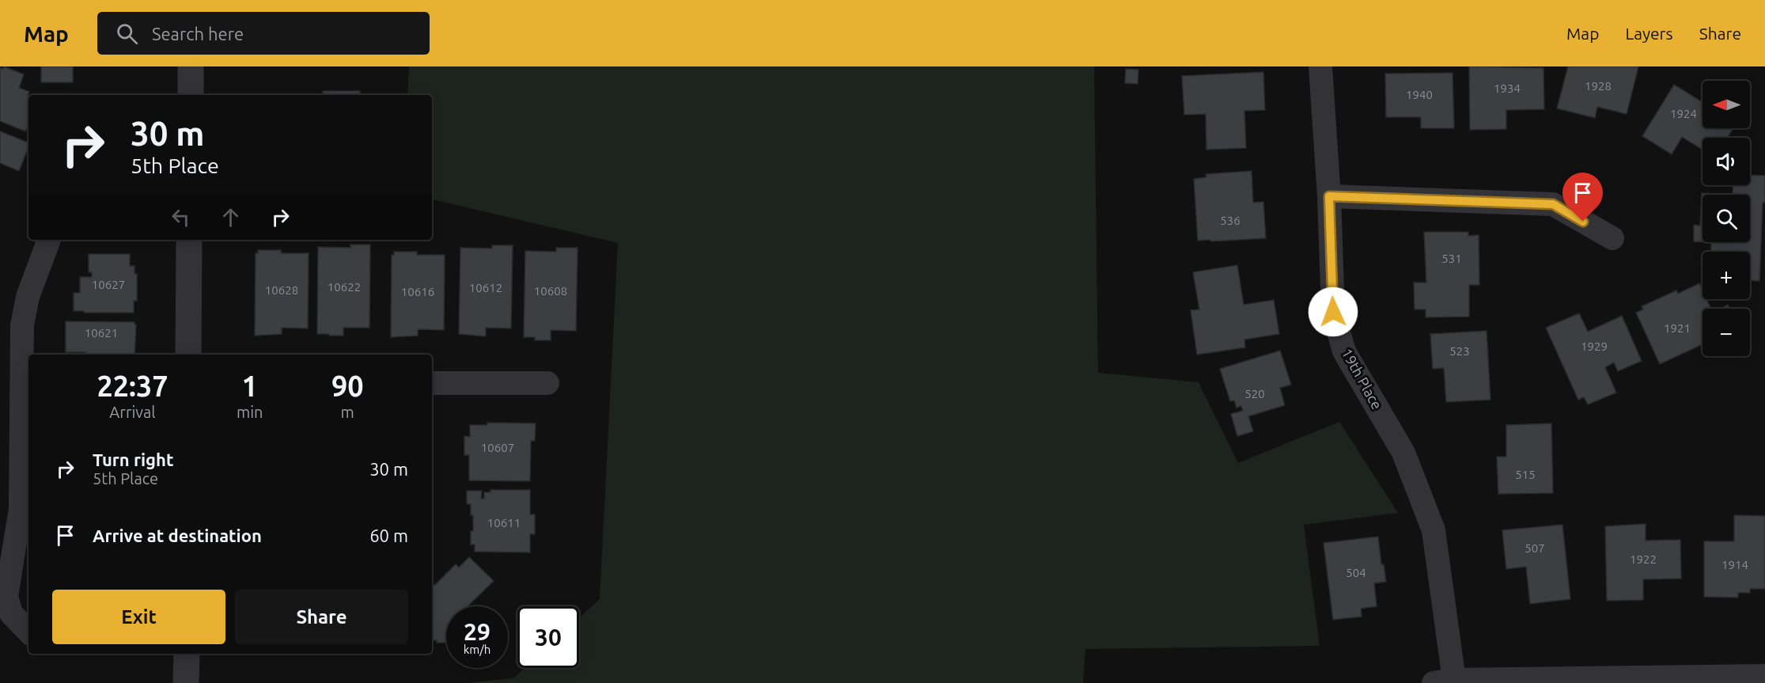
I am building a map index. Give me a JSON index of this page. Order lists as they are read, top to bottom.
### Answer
{
  "streets": {
    "street": ["19th Place"]
  },
  "house_numbers": [
    "1928",
    "1934",
    "1940",
    "1924",
    "536",
    "531",
    "10627",
    "10622",
    "10612",
    "10628",
    "10608",
    "10616",
    "1921",
    "10621",
    "1929",
    "523",
    "520",
    "10607",
    "515",
    "10611",
    "507",
    "1922",
    "1914",
    "504"
  ],
  "north": "left",
  "page": {
    "header": "Map",
    "search": "Search here",
    "nav": ["Map", "Layers", "Share"],
    "map_buttons": ["+", "−"],
    "turn": ["30 m", "5th Place"],
    "eta": [
      "22:37",
      "Arrival",
      "1",
      "min",
      "90",
      "m"
    ],
    "list": [
      {
        "name": "Turn right",
        "note": "5th Place",
        "value": "30 m"
      },
      {
        "name": "Arrive at destination",
        "value": "60 m"
      }
    ],
    "buttons": ["Exit", "Share"],
    "speed": "29 km/h",
    "limit": "30"
  }
}
